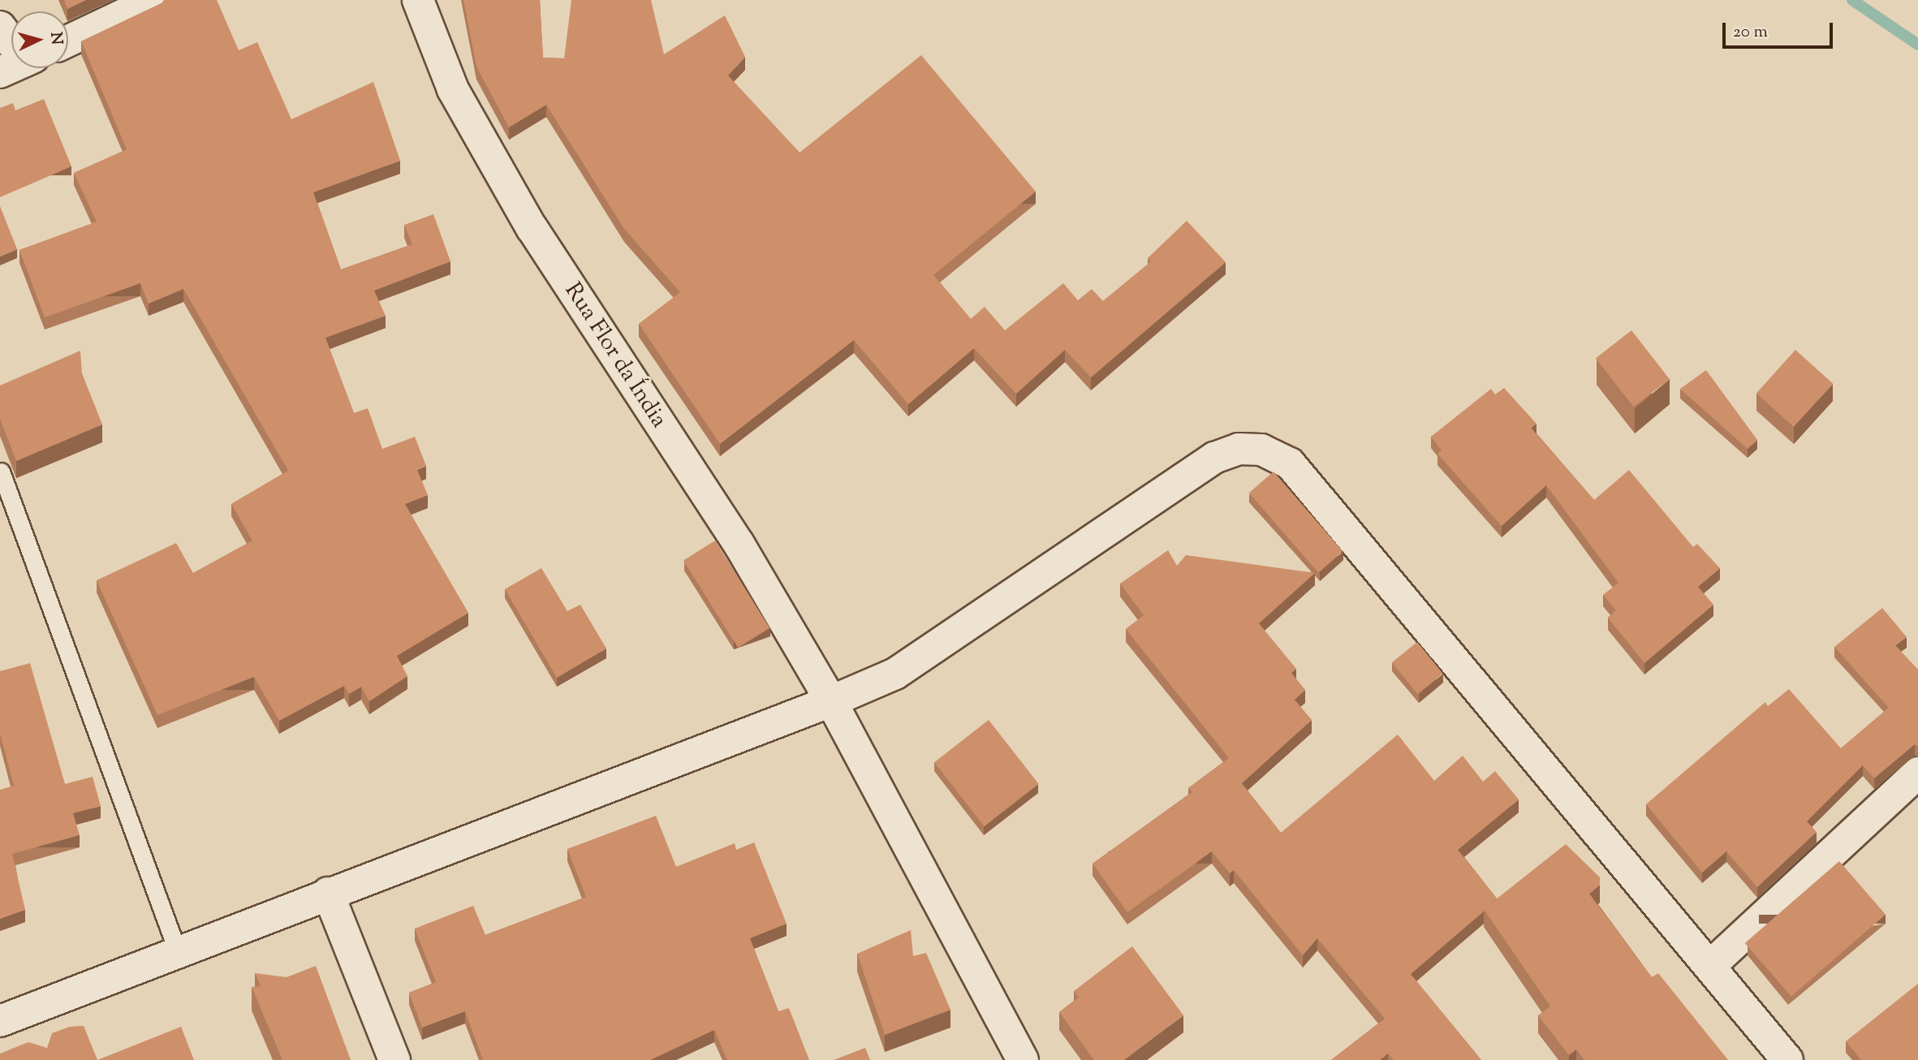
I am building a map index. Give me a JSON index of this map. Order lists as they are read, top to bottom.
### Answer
{
  "streets": {
    "street": ["Rua Flor da Índia"]
  },
  "scale_bar": "20 m",
  "north": "right"
}
